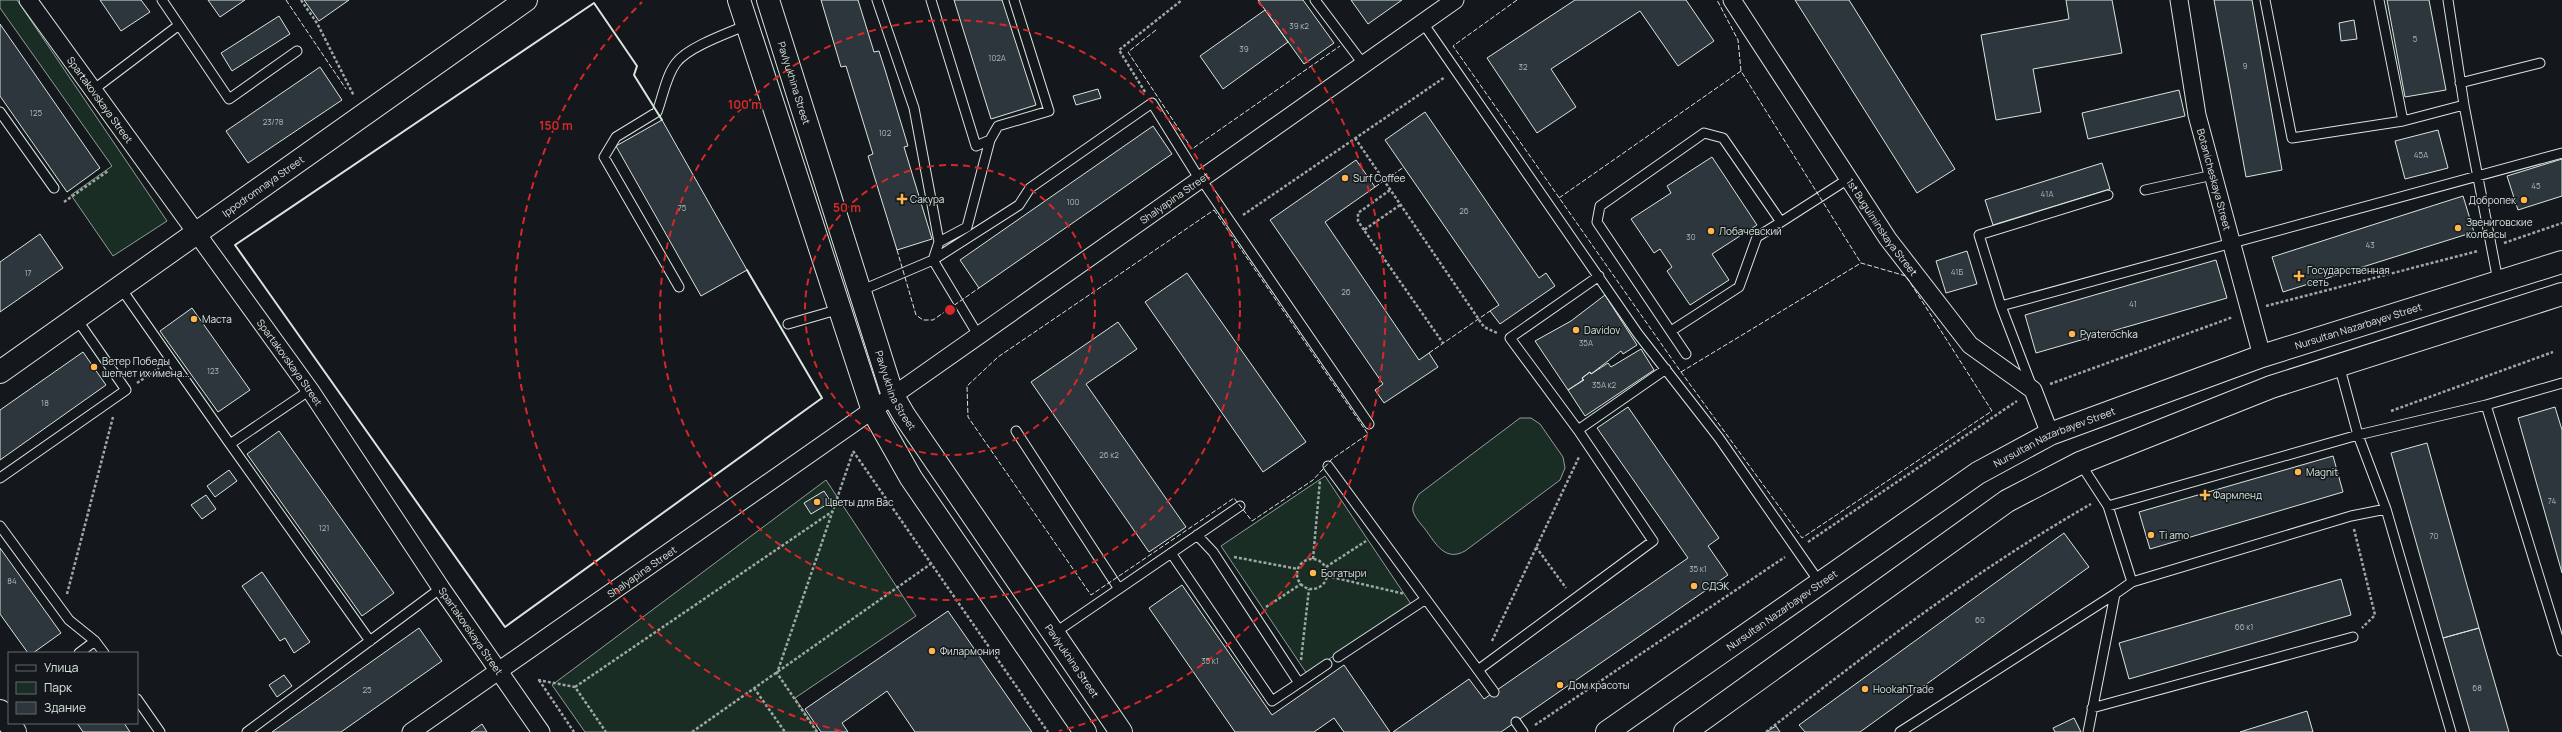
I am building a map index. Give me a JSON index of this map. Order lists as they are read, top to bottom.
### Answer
{
  "streets": {
    "main road": ["Pavlyukhina Street", "Ippodromnaya Street", "Nursultan Nazarbayev Street"],
    "street": [
      "Spartakovskaya Street",
      "Botanicheskaya Street",
      "Shalyapina Street",
      "1st Bugulminskaya Street"
    ]
  },
  "crossings": [
    ["Pavlyukhina Street", "Shalyapina Street"],
    ["Spartakovskaya Street", "Ippodromnaya Street"],
    ["Spartakovskaya Street", "Shalyapina Street"],
    ["Botanicheskaya Street", "Nursultan Nazarbayev Street"]
  ],
  "places": {
    "other": [
      "Surf Coffee",
      "Добропек",
      "Звениговские колбасы",
      "Лобачевский",
      "Маста",
      "Davidov",
      "Pyaterochka",
      "Ветер Победы шепчет их имена...",
      "Magnit",
      "Цветы для Вас",
      "Ti amo",
      "Богатыри",
      "СДЭК",
      "Филармония",
      "Дом красоты",
      "HookahTrade"
    ],
    "health": ["Сакура", "Государственная сеть", "Фармленд"]
  },
  "house_numbers": [
    "39 к2",
    "5",
    "39",
    "102А",
    "9",
    "32",
    "125",
    "23/78",
    "102",
    "45А",
    "45",
    "41А",
    "100",
    "75",
    "26",
    "30",
    "43",
    "41Б",
    "17",
    "26",
    "41",
    "35А",
    "123",
    "35А к2",
    "18",
    "26 к2",
    "74",
    "121",
    "70",
    "35 к1",
    "84",
    "60",
    "66 к1",
    "35 к1",
    "68",
    "25"
  ],
  "legend": ["Улица", "Парк", "Здание"],
  "rings": ["100 m", "150 m", "50 m"]
}
